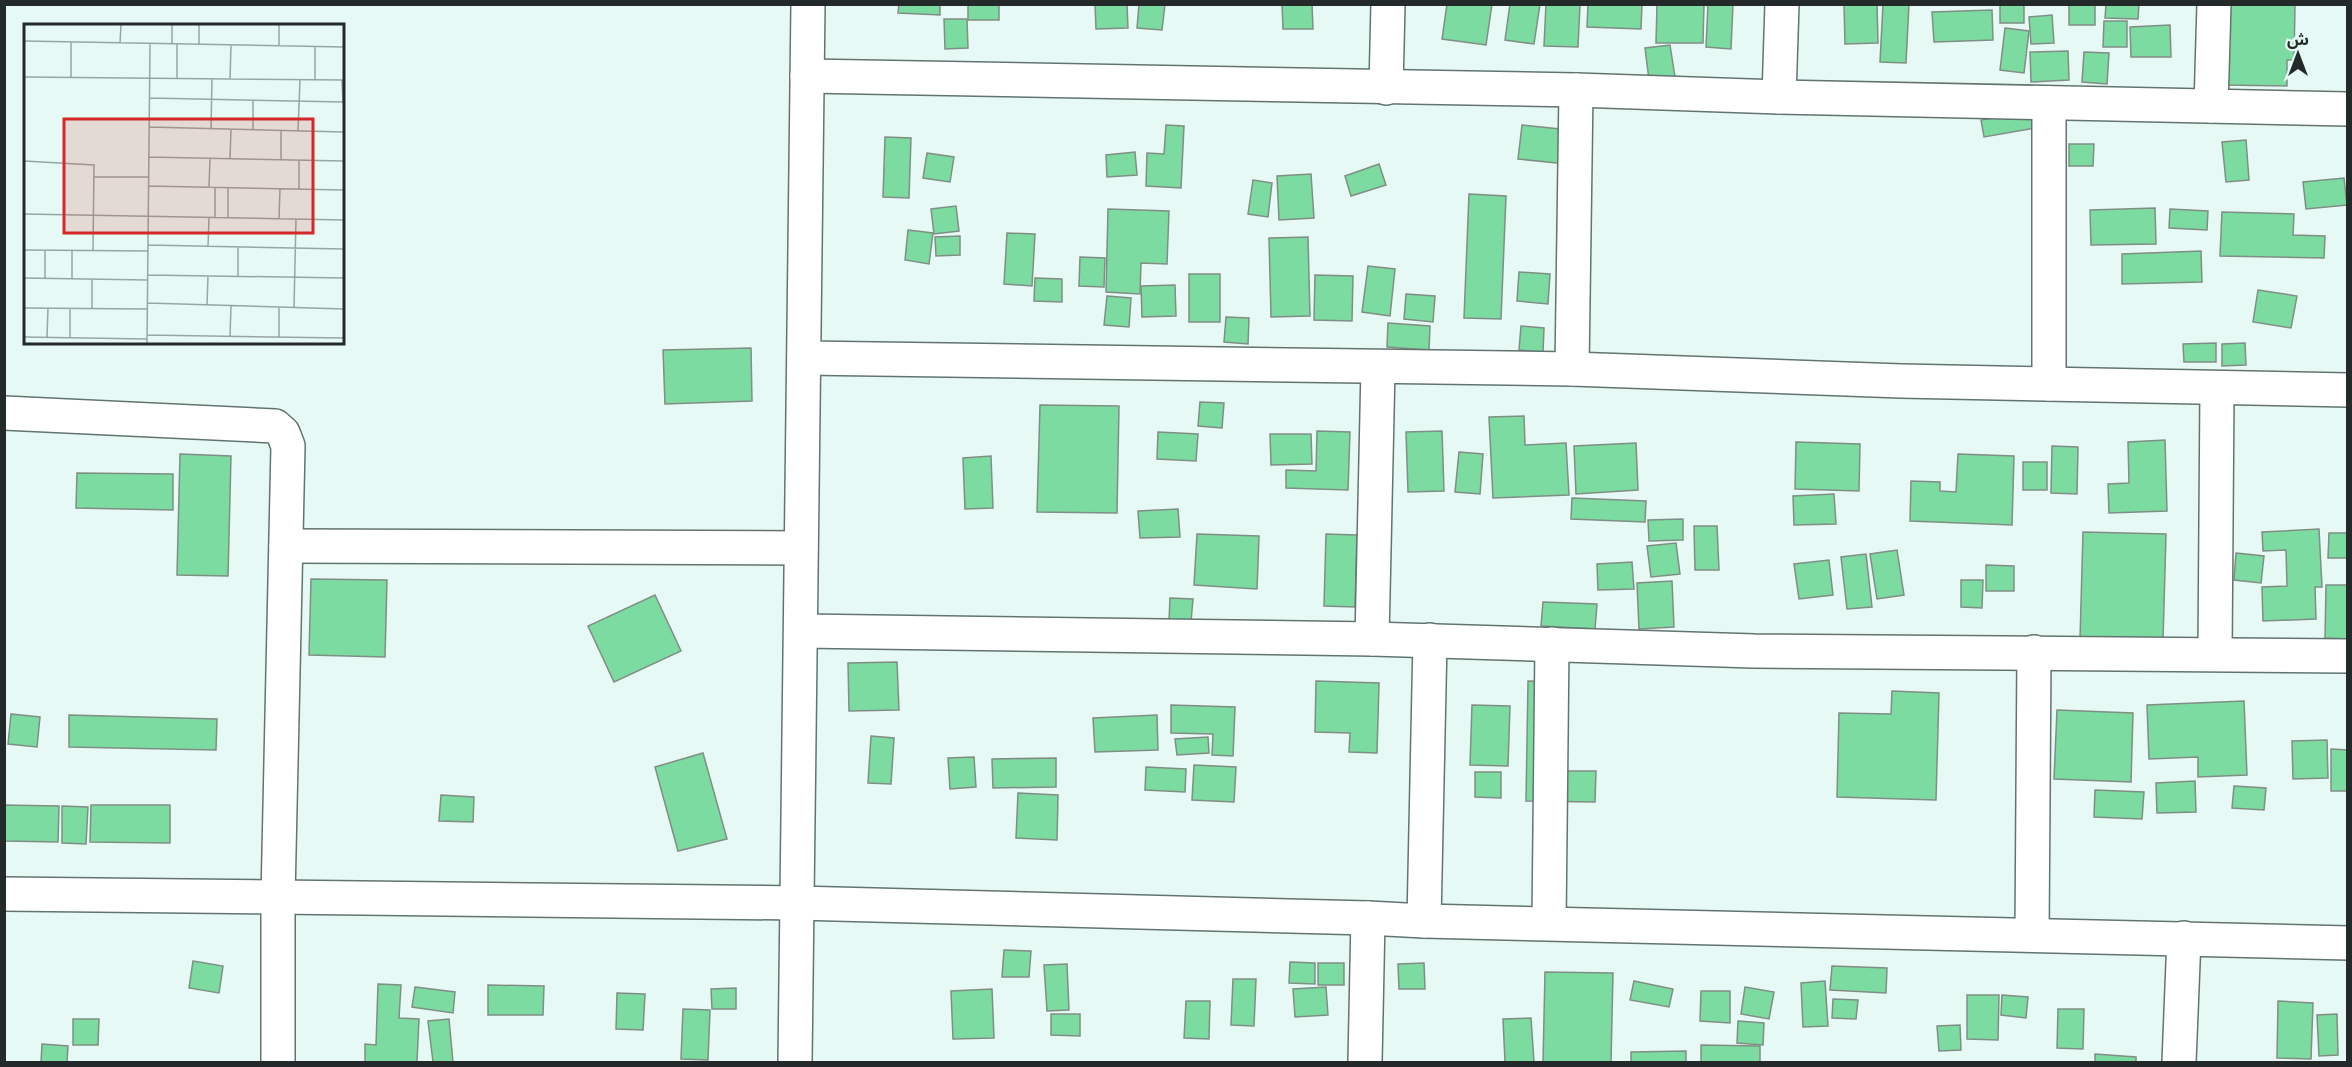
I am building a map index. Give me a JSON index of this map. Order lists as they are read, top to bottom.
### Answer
{
  "north": "top"
}
